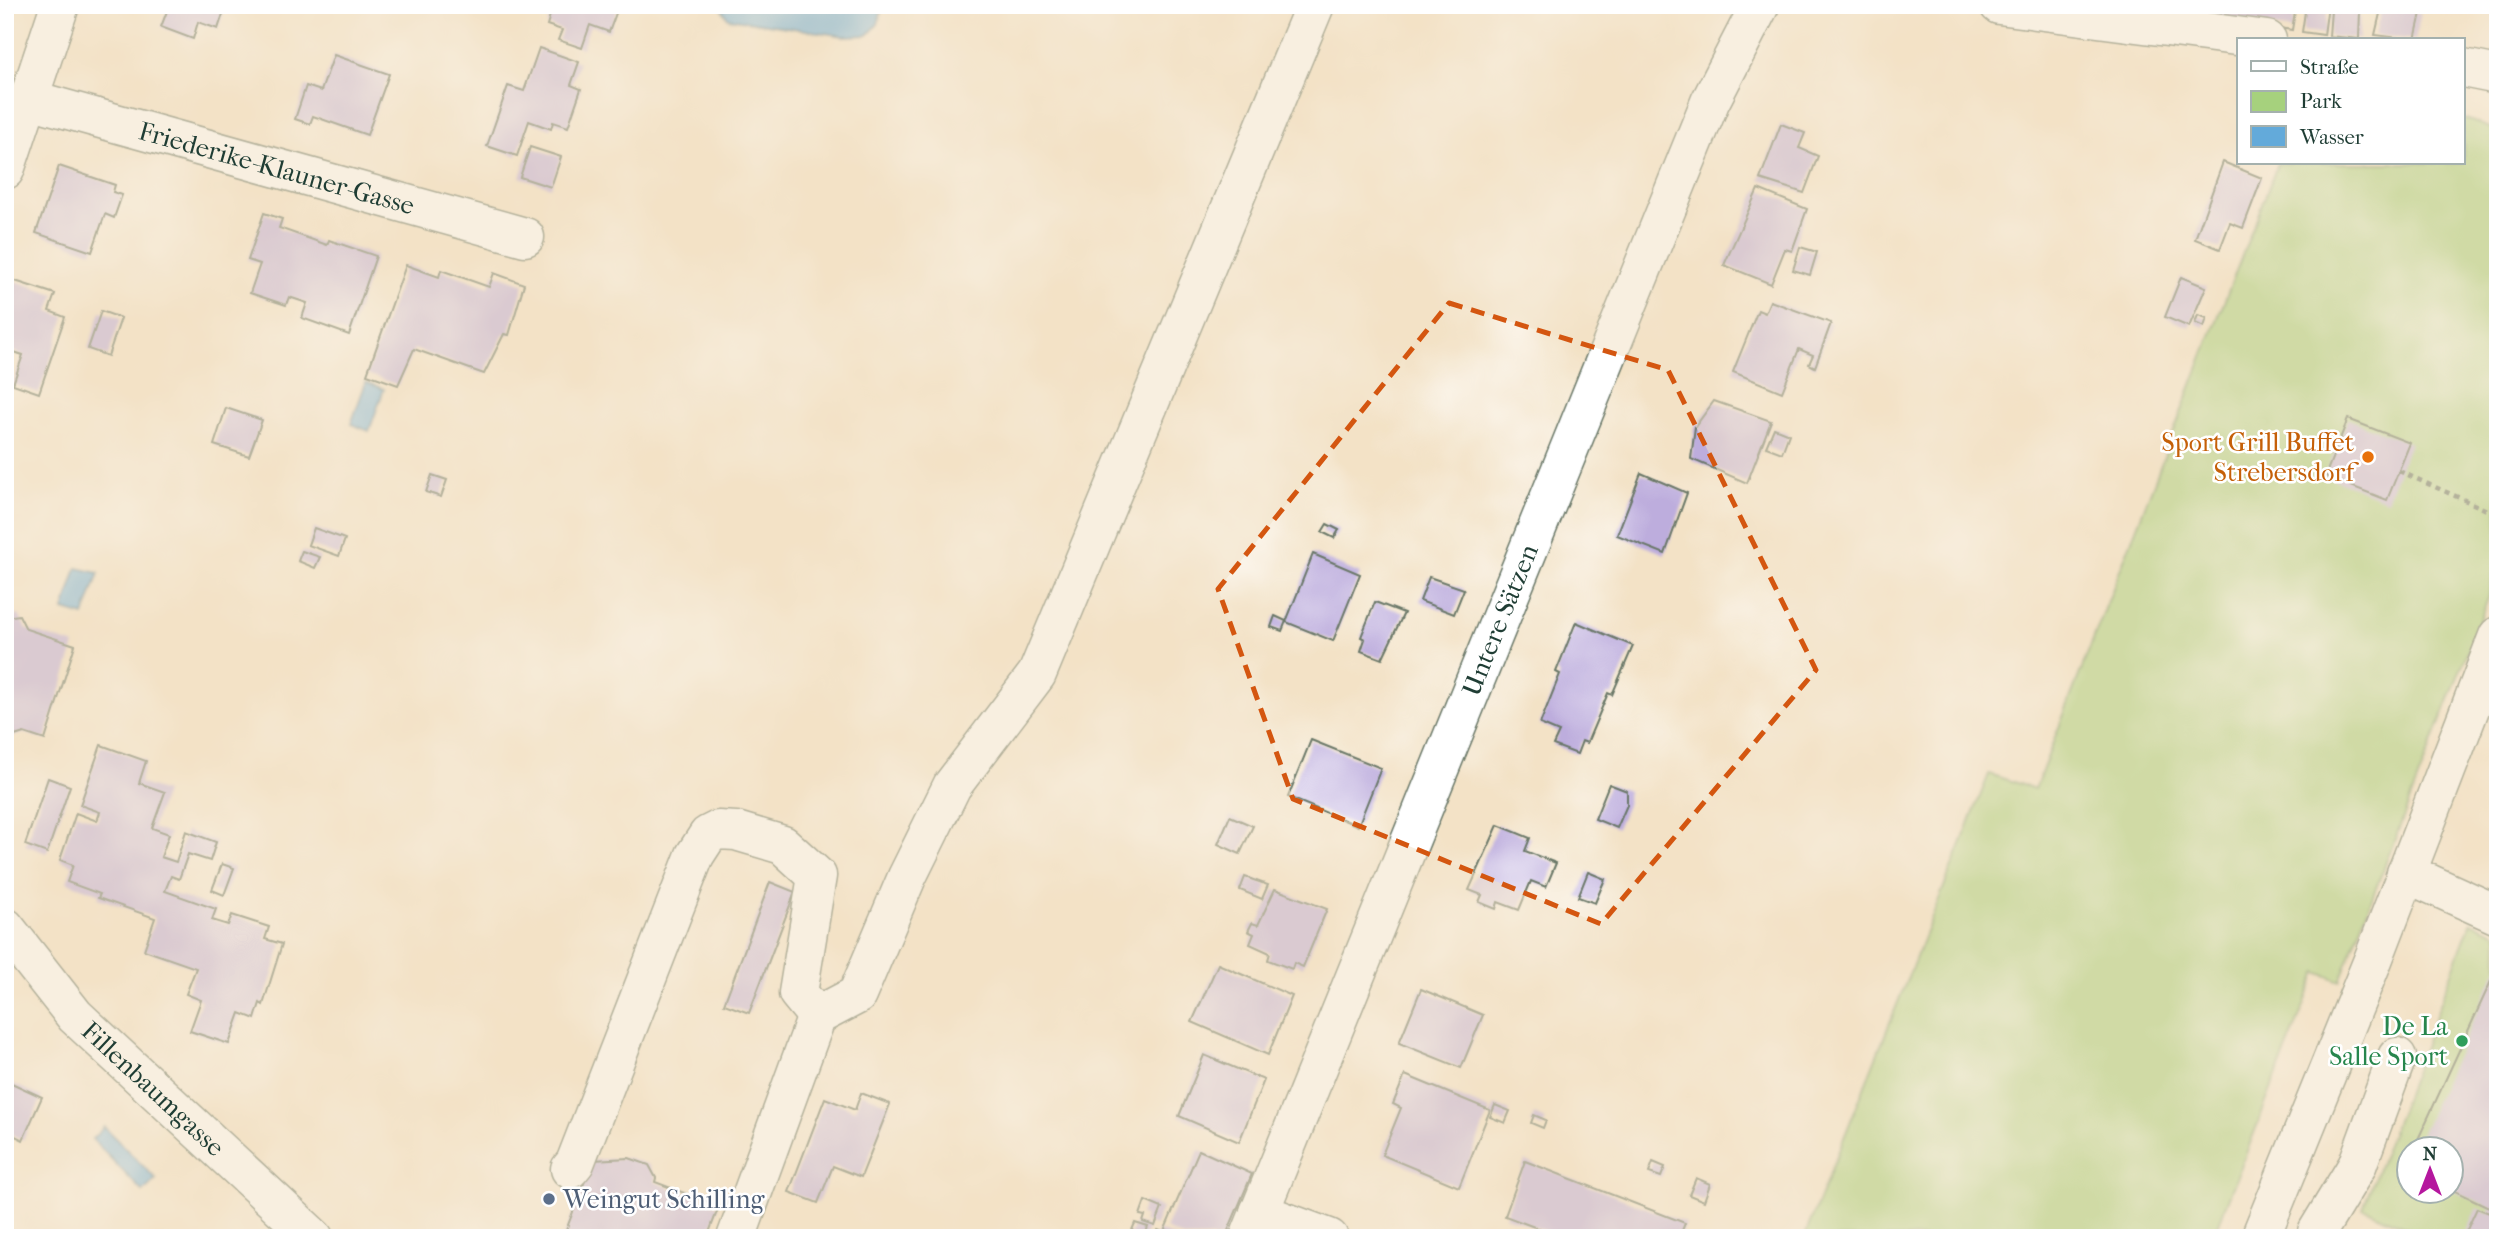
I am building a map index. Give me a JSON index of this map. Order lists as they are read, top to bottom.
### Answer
{
  "streets": {
    "street": ["Friederike-Klauner-Gasse", "Untere Sätzen", "Fillenbaumgasse"]
  },
  "places": ["Sport Grill Buffet Strebersdorf", "De La Salle Sport", "Weingut Schilling"],
  "legend": ["Straße", "Park", "Wasser"],
  "north": "top"
}
